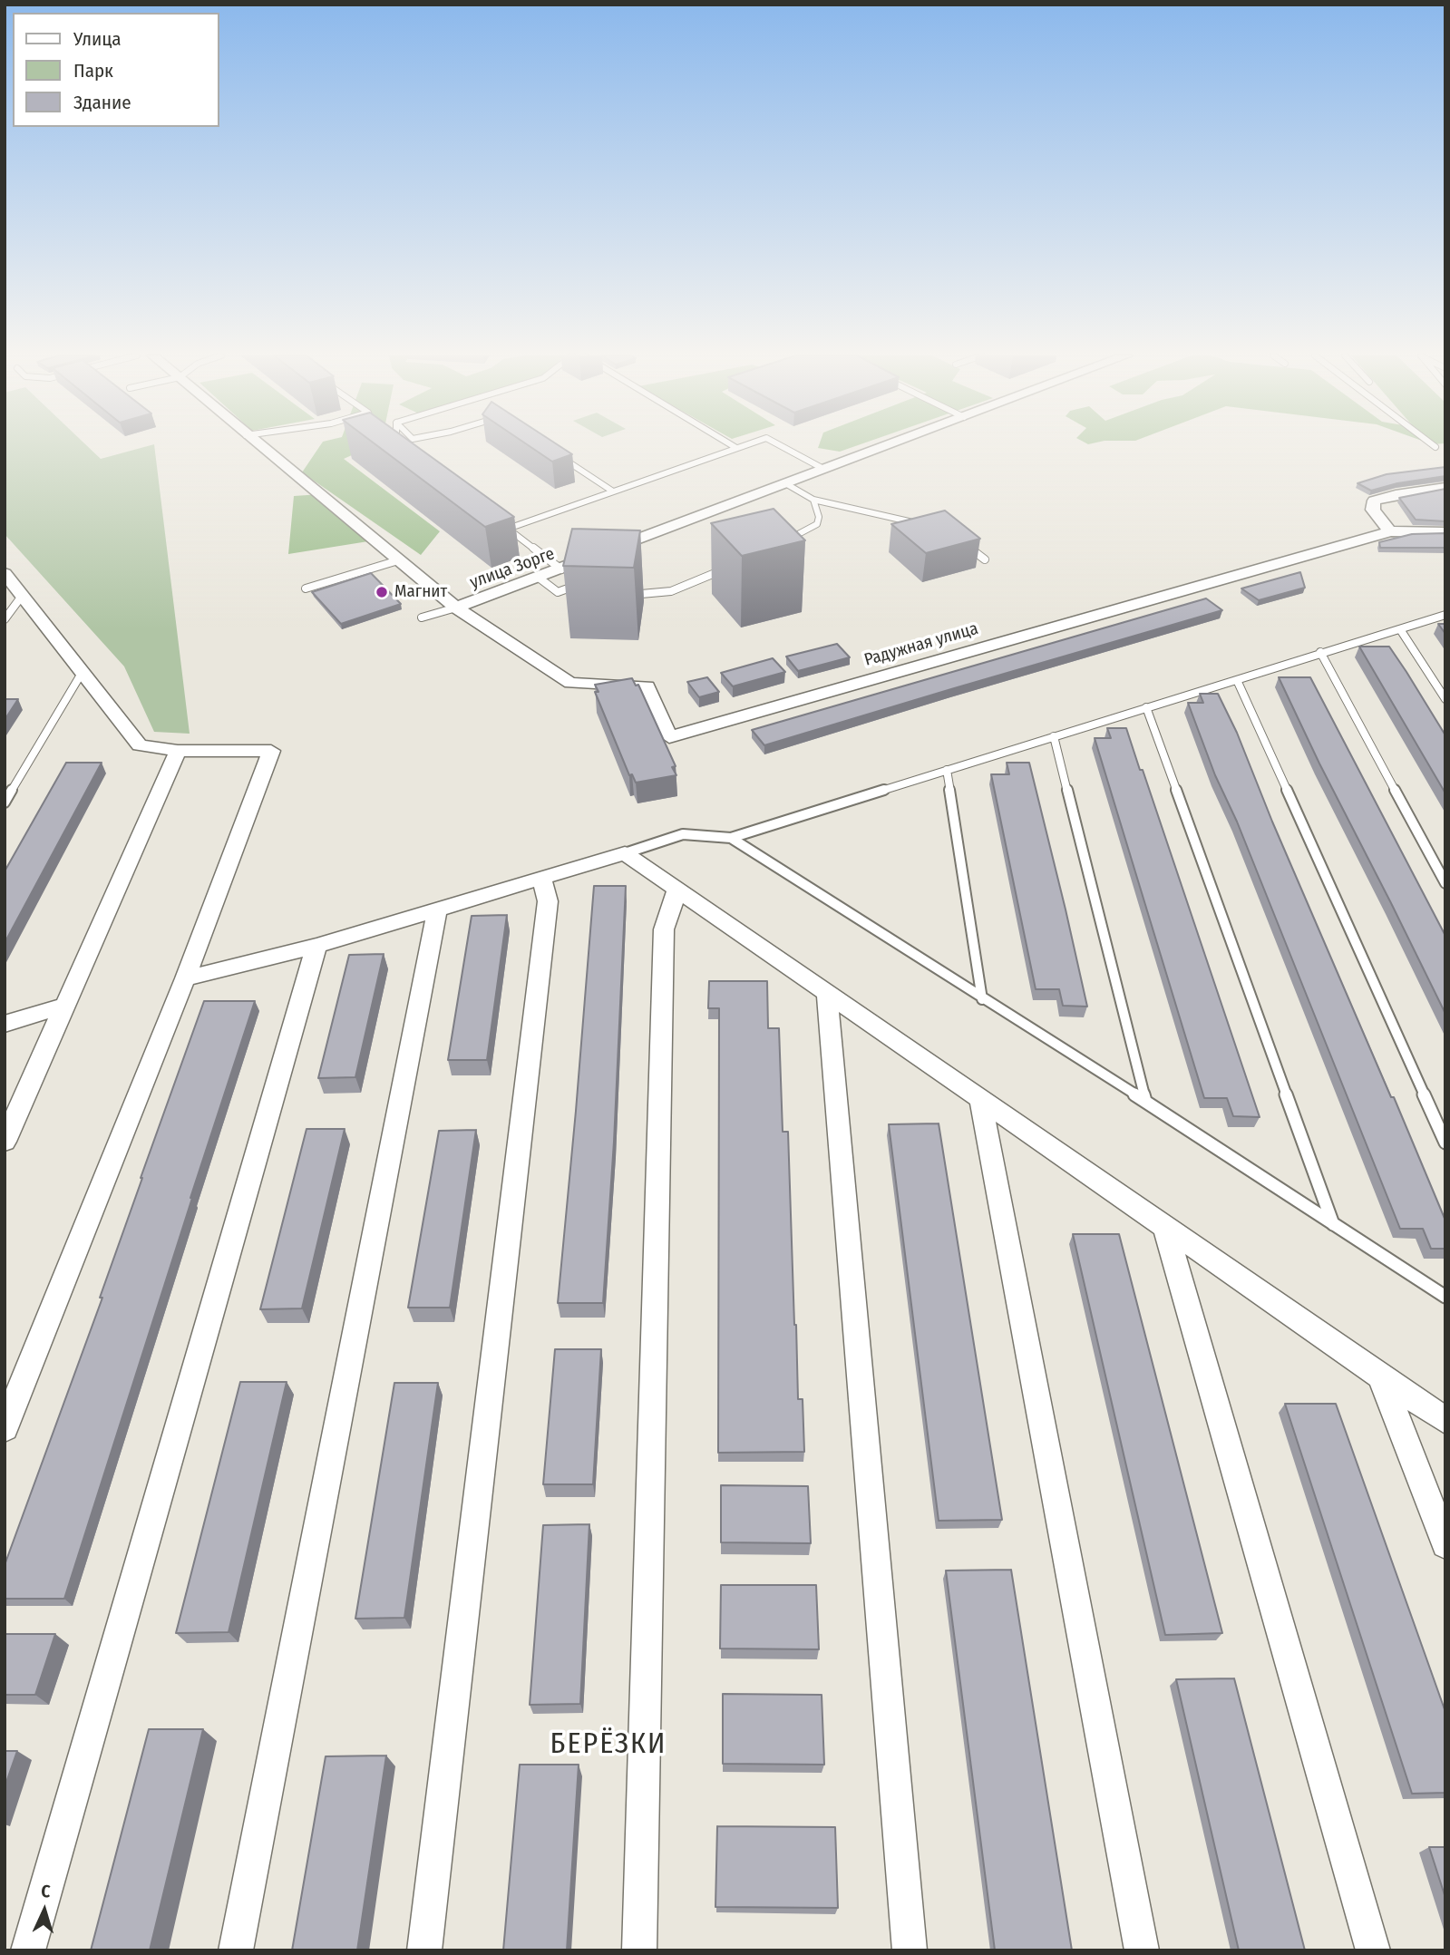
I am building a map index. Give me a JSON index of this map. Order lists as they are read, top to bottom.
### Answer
{
  "streets": {
    "street": ["улица Зорге", "Радужная улица"]
  },
  "crossings": [
    ["улица Зорге", "Радужная улица"]
  ],
  "districts": ["БЕРЁЗКИ"],
  "places": ["Магнит"],
  "legend": ["Улица", "Парк", "Здание"],
  "north": "top"
}
